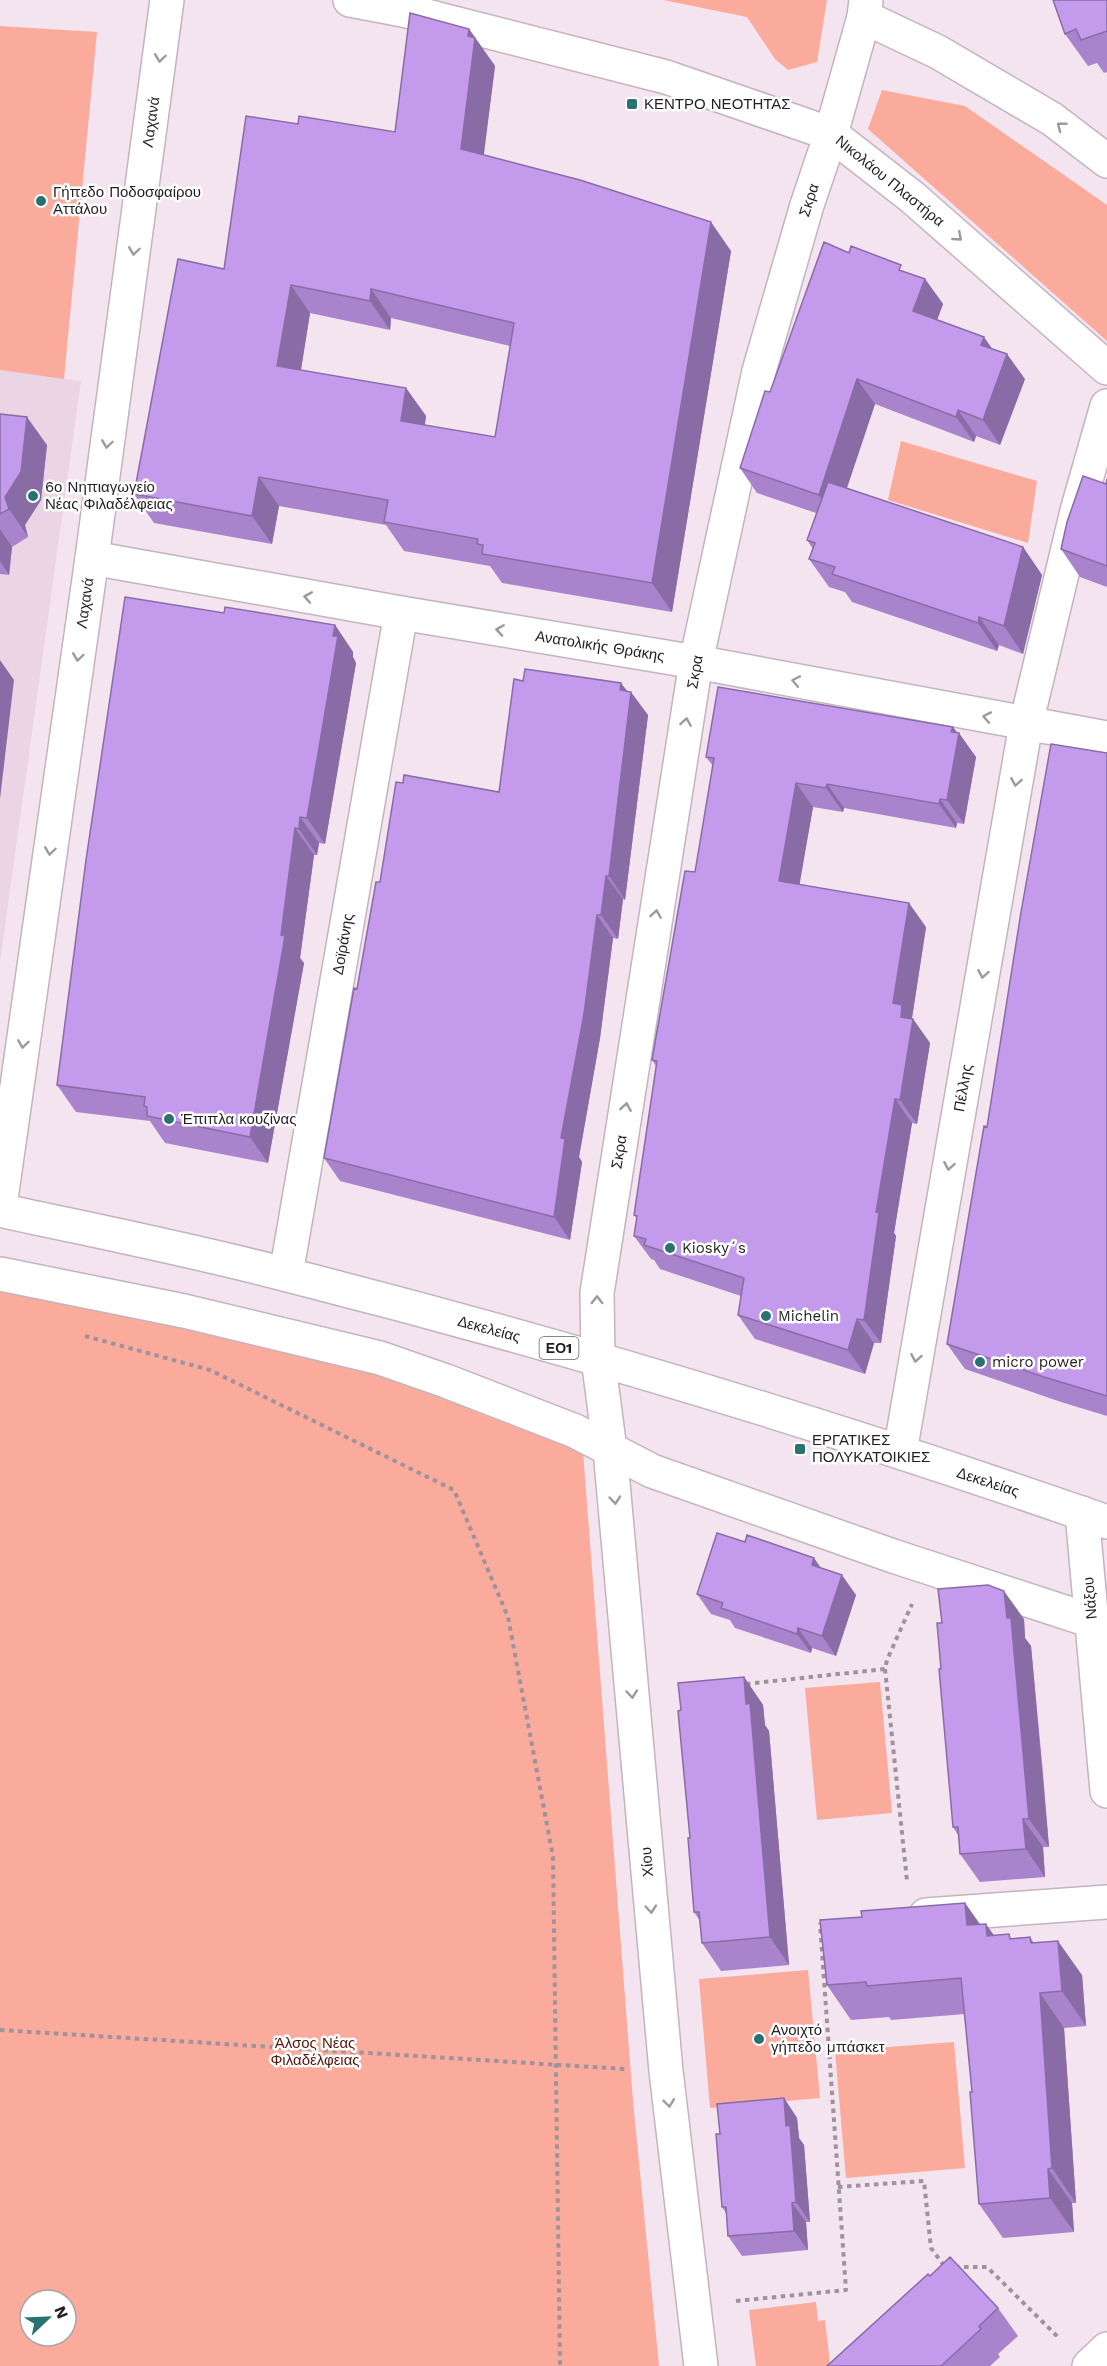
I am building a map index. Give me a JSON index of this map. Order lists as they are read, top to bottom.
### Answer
{
  "streets": {
    "street": [
      "Λαχανά",
      "Νικολάου Πλαστήρα",
      "Σκρα",
      "Ανατολικής Θράκης",
      "Δοϊράνης",
      "Πέλλης",
      "Δεκελείας",
      "ΕΟ1",
      "Νάξου",
      "Χίου"
    ]
  },
  "crossings": [
    ["Λαχανά", "Ανατολικής Θράκης"],
    ["Λαχανά", "Δεκελείας"],
    ["Νικολάου Πλαστήρα", "Σκρα"],
    ["Σκρα", "Ανατολικής Θράκης"],
    ["Σκρα", "Δεκελείας"],
    ["Σκρα", "Χίου"],
    ["Ανατολικής Θράκης", "Δοϊράνης"],
    ["Ανατολικής Θράκης", "Πέλλης"],
    ["Δοϊράνης", "Δεκελείας"],
    ["Πέλλης", "Δεκελείας"],
    ["Δεκελείας", "Νάξου"],
    ["Δεκελείας", "Χίου"]
  ],
  "one_way": [
    "Λαχανά",
    "Σκρα",
    "Ανατολικής Θράκης",
    "Πέλλης",
    "Χίου"
  ],
  "parks": ["Άλσος Νέας Φιλαδέλφειας"],
  "places": {
    "transit": ["ΚΕΝΤΡΟ ΝΕΟΤΗΤΑΣ", "ΕΡΓΑΤΙΚΕΣ ΠΟΛΥΚΑΤΟΙΚΙΕΣ"],
    "other": [
      "Γήπεδο Ποδοσφαίρου Αττάλου",
      "6ο Νηπιαγωγείο Νέας Φιλαδέλφειας",
      "Έπιπλα κουζίνας",
      "Kiosky´s",
      "Michelin",
      "micro power",
      "Ανοιχτό γήπεδο μπάσκετ"
    ]
  },
  "north": "top right"
}
